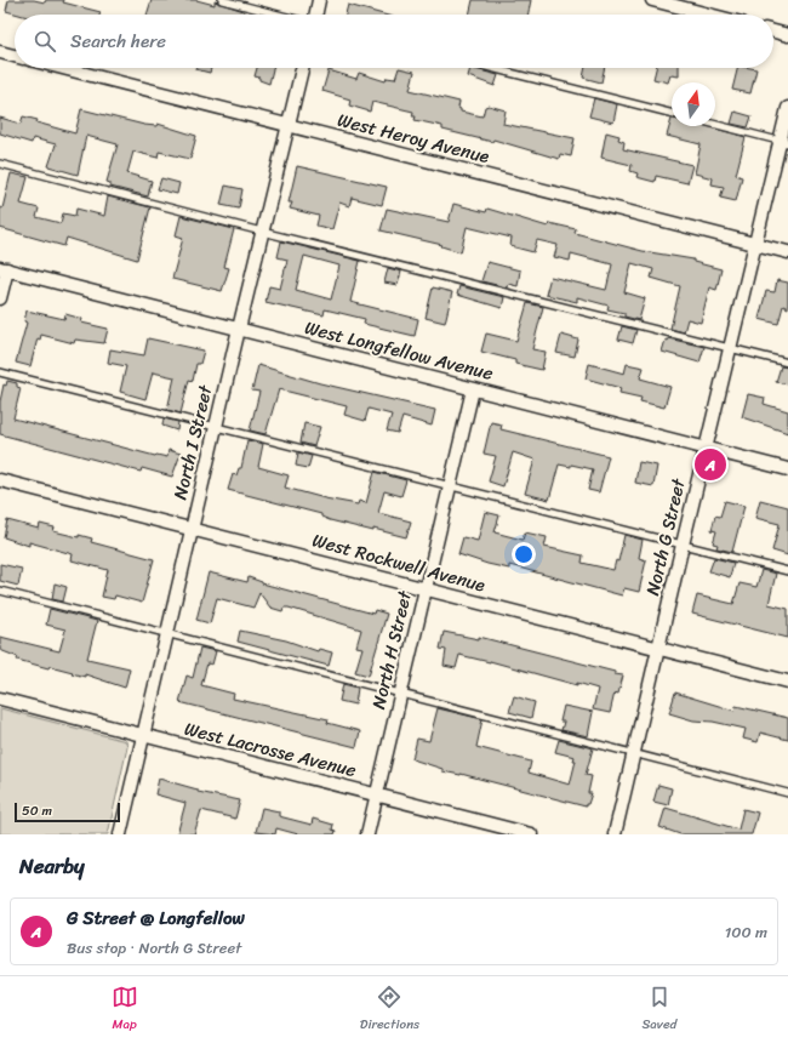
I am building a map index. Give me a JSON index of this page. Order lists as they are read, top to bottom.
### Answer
{
  "streets": {
    "street": [
      "West Heroy Avenue",
      "West Longfellow Avenue",
      "North I Street",
      "North G Street",
      "West Rockwell Avenue",
      "North H Street",
      "West Lacrosse Avenue"
    ]
  },
  "crossings": [
    ["West Heroy Avenue", "North I Street"],
    ["West Heroy Avenue", "North G Street"],
    ["West Longfellow Avenue", "North I Street"],
    ["West Longfellow Avenue", "North G Street"],
    ["West Longfellow Avenue", "North H Street"],
    ["North I Street", "West Rockwell Avenue"],
    ["North I Street", "West Lacrosse Avenue"],
    ["North G Street", "West Rockwell Avenue"],
    ["West Rockwell Avenue", "North H Street"],
    ["North H Street", "West Lacrosse Avenue"]
  ],
  "scale_bar": "50 m",
  "north": "top",
  "page": {
    "search": "Search here",
    "pins": "A",
    "scale": "50 m",
    "heading": "Nearby",
    "list": [
      {
        "mark": "A",
        "name": "G Street @ Longfellow",
        "note": "Bus stop · North G Street",
        "value": "100 m"
      }
    ],
    "nav": ["Map", "Directions", "Saved"]
  }
}
